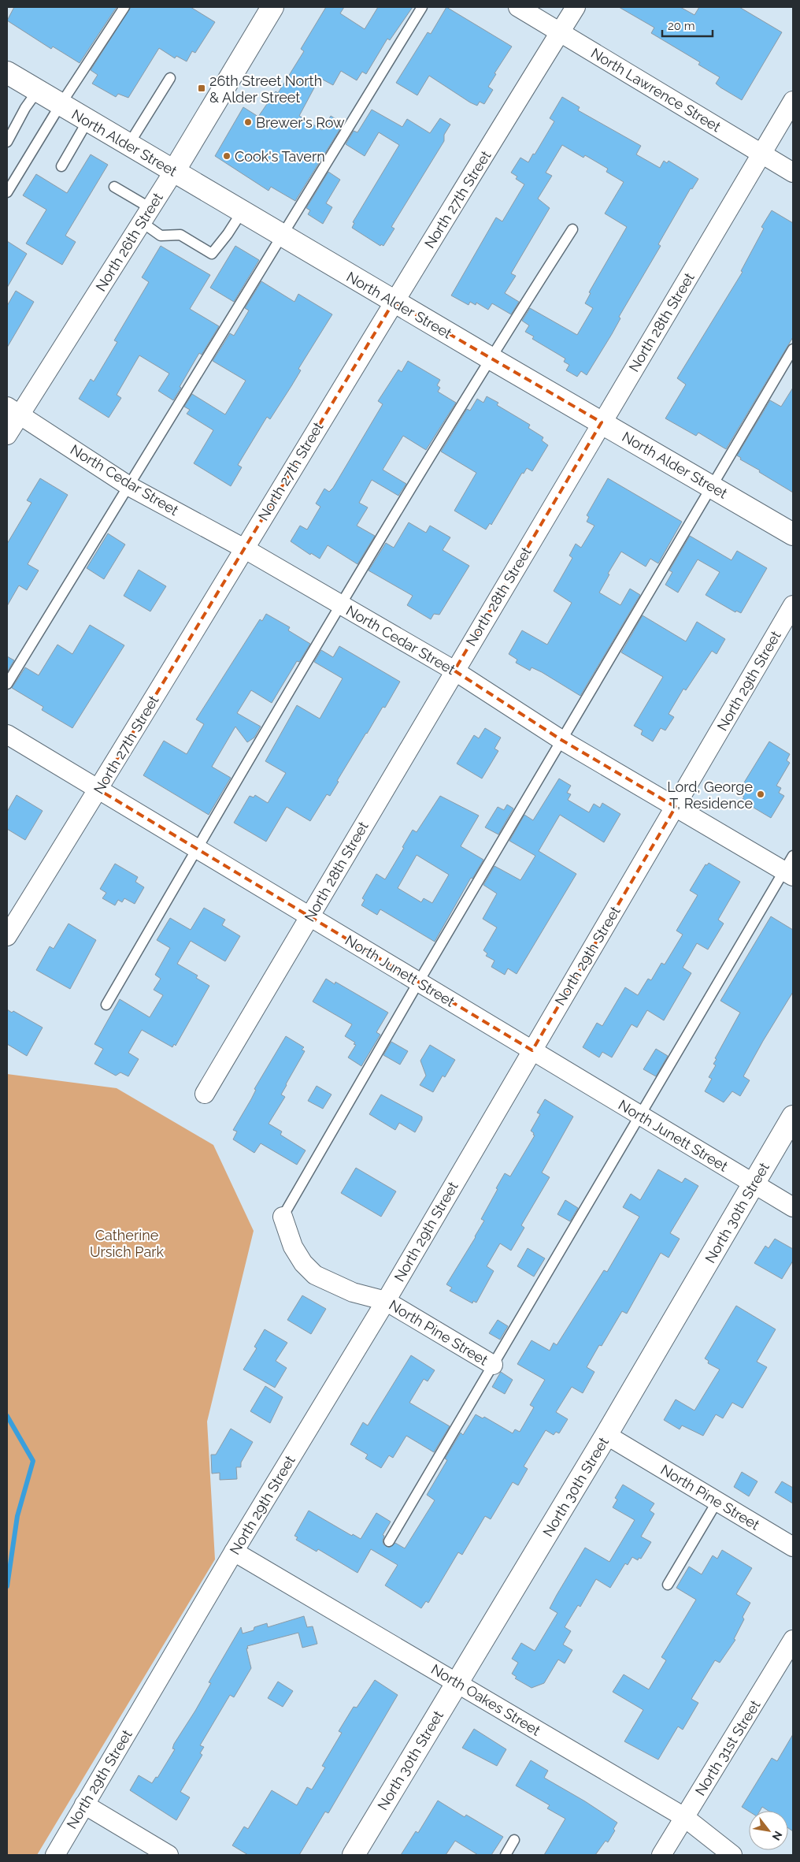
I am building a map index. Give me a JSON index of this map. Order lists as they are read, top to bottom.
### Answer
{
  "streets": {
    "street": [
      "North Lawrence Street",
      "North Alder Street",
      "North 27th Street",
      "North 26th Street",
      "North 28th Street",
      "North Cedar Street",
      "North 29th Street",
      "North Junett Street",
      "North 30th Street",
      "North Pine Street",
      "North Oakes Street",
      "North 31st Street"
    ]
  },
  "crossings": [
    ["North Lawrence Street", "North 27th Street"],
    ["North Lawrence Street", "North 28th Street"],
    ["North Alder Street", "North 27th Street"],
    ["North Alder Street", "North 26th Street"],
    ["North Alder Street", "North 28th Street"],
    ["North 27th Street", "North Cedar Street"],
    ["North 27th Street", "North Junett Street"],
    ["North 26th Street", "North Cedar Street"],
    ["North 28th Street", "North Cedar Street"],
    ["North 28th Street", "North Junett Street"],
    ["North Cedar Street", "North 29th Street"],
    ["North 29th Street", "North Junett Street"],
    ["North 29th Street", "North Pine Street"],
    ["North 29th Street", "North Oakes Street"],
    ["North Junett Street", "North 30th Street"],
    ["North 30th Street", "North Pine Street"],
    ["North 30th Street", "North Oakes Street"],
    ["North Oakes Street", "North 31st Street"]
  ],
  "parks": ["Catherine Ursich Park"],
  "places": {
    "transit": ["26th Street North & Alder Street"],
    "other": ["Brewer's Row", "Cook's Tavern", "Lord, George T, Residence"]
  },
  "scale_bar": "20 m",
  "north": "bottom right"
}
